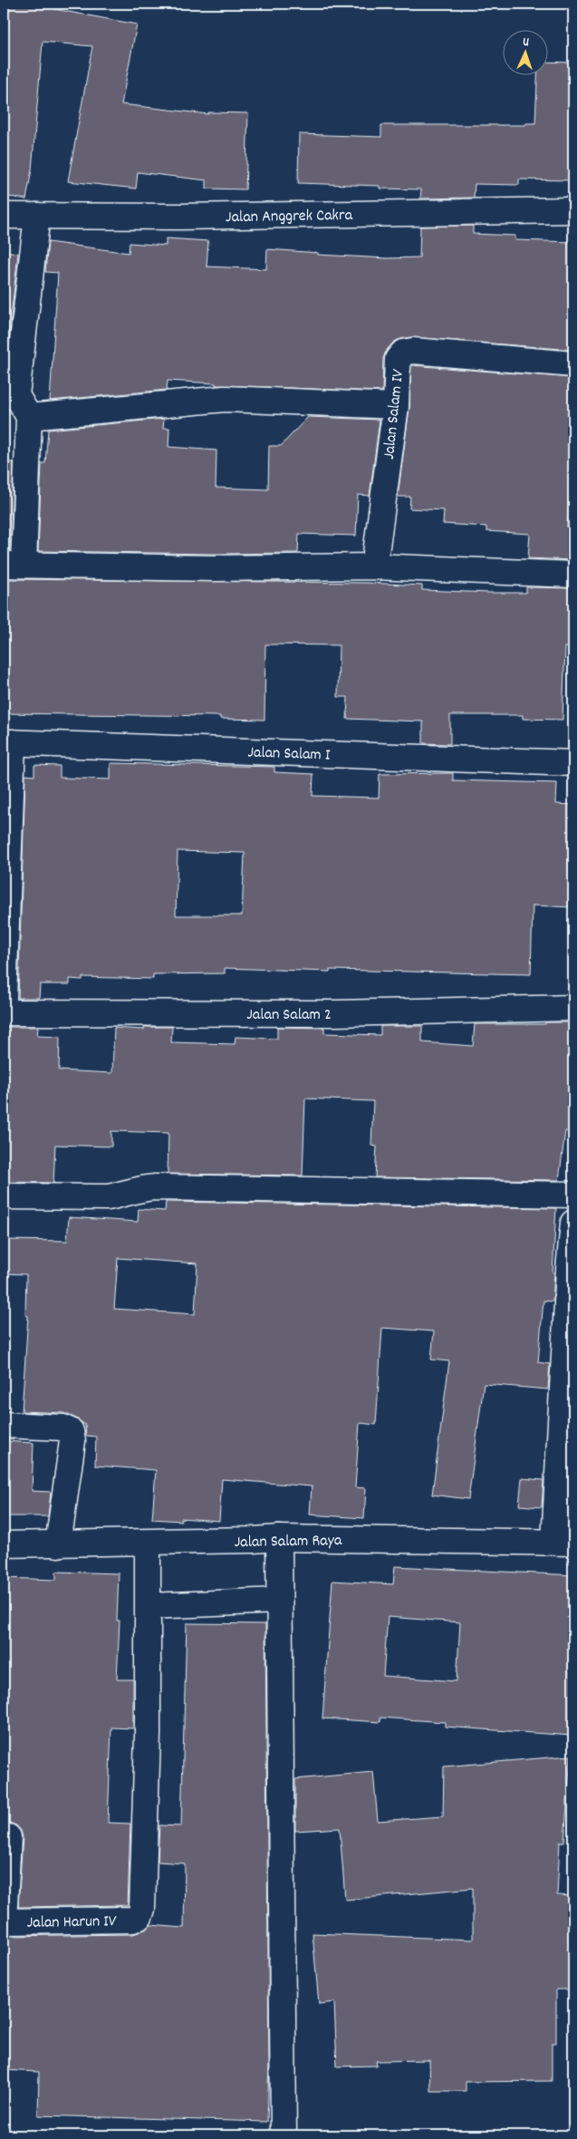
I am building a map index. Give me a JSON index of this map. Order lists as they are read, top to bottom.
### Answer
{
  "streets": {
    "street": [
      "Jalan Anggrek Cakra",
      "Jalan Salam IV",
      "Jalan Salam I",
      "Jalan Salam 2",
      "Jalan Salam Raya",
      "Jalan Harun IV"
    ]
  },
  "north": "top"
}
